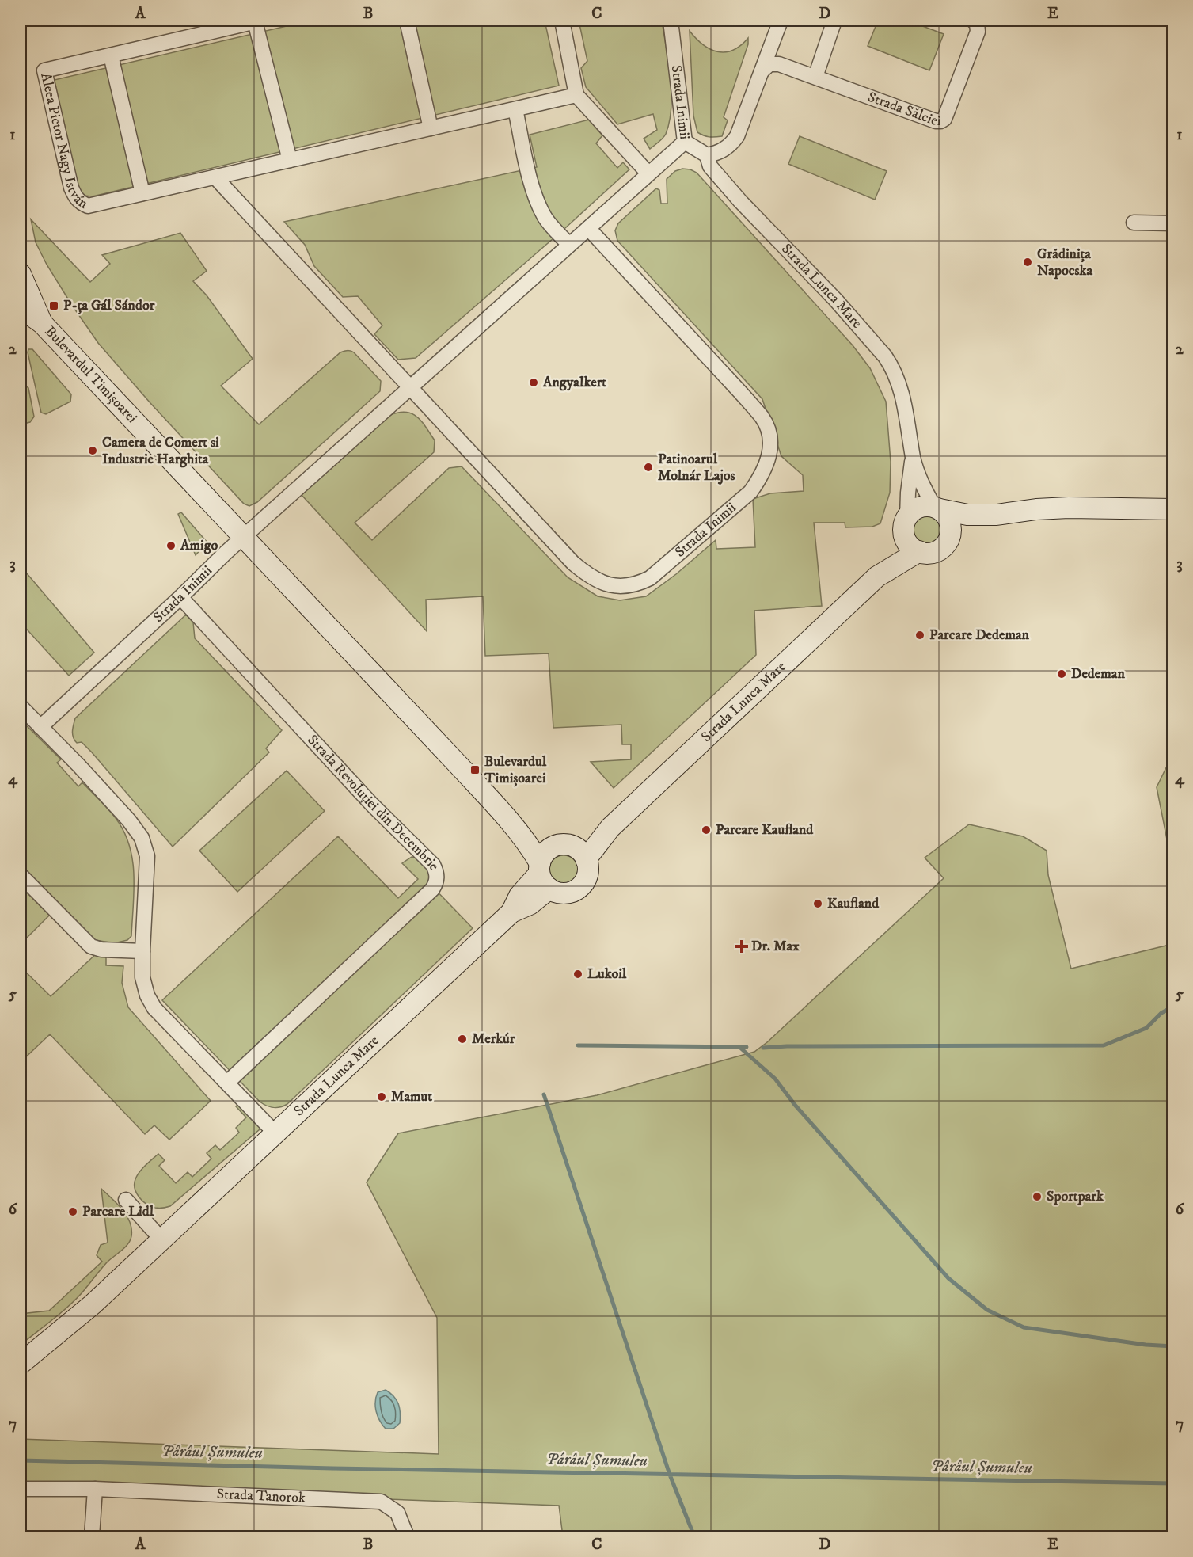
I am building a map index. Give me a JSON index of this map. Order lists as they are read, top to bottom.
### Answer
{
  "streets": {
    "main road": ["Strada Lunca Mare", "Bulevardul Timișoarei"],
    "street": [
      "Strada Inimii",
      "Strada Sălciei",
      "Aleea Pictor Nagy István",
      "Strada Revoluției din Decembrie",
      "Strada Tanorok"
    ]
  },
  "crossings": [
    ["Strada Inimii", "Bulevardul Timișoarei"],
    ["Strada Inimii", "Strada Revoluției din Decembrie"],
    ["Strada Lunca Mare", "Bulevardul Timișoarei"]
  ],
  "water": ["Pârâul Șumuleu"],
  "places": {
    "other": [
      "Grădiniţa Napocska",
      "Angyalkert",
      "Camera de Comert si Industrie Harghita",
      "Patinoarul Molnár Lajos",
      "Amigo",
      "Parcare Dedeman",
      "Dedeman",
      "Parcare Kaufland",
      "Kaufland",
      "Lukoil",
      "Merkúr",
      "Mamut",
      "Sportpark",
      "Parcare Lidl"
    ],
    "transit": ["P-ța Gál Sándor", "Bulevardul Timișoarei"],
    "health": ["Dr. Max"]
  },
  "grid": {
    "columns": [
      "A",
      "B",
      "C",
      "D",
      "E"
    ],
    "rows": [
      "1",
      "2",
      "3",
      "4",
      "5",
      "6",
      "7"
    ]
  }
}
